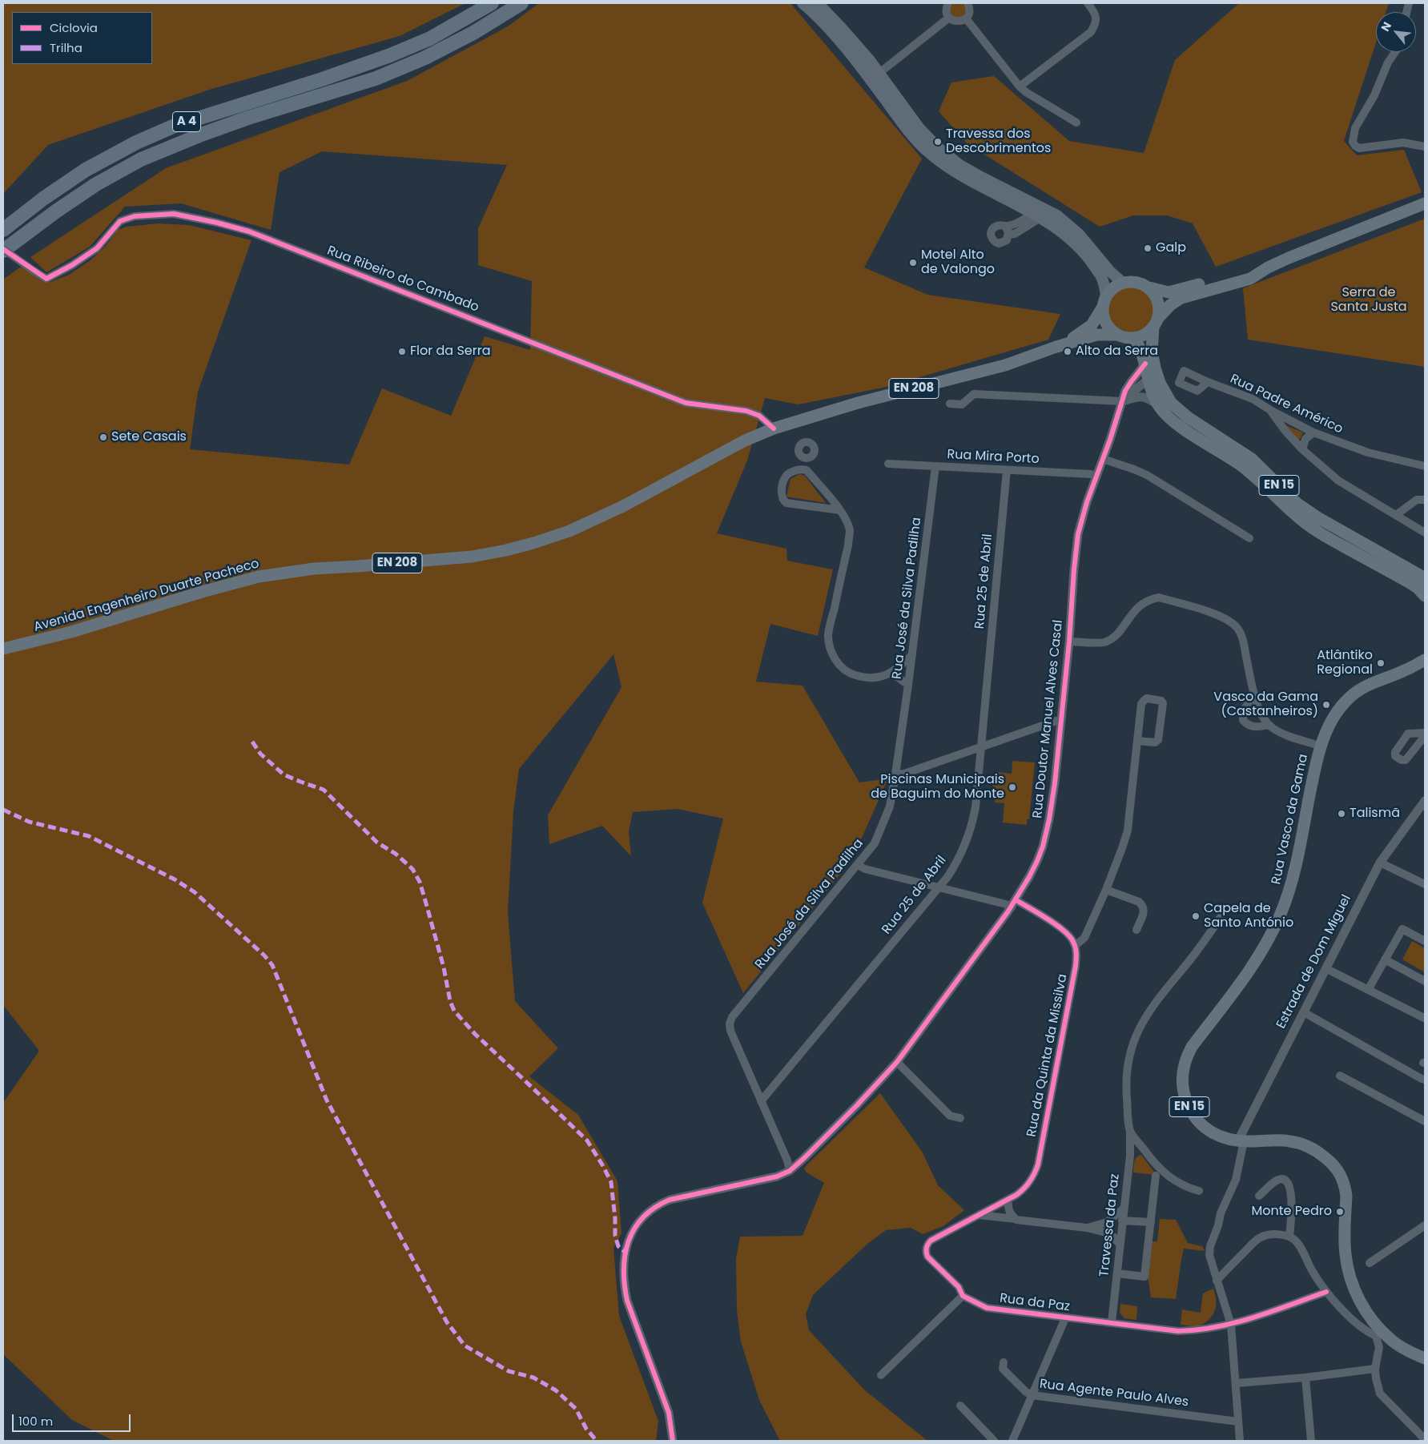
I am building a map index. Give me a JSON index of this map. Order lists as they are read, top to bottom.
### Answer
{
  "streets": {
    "highway": ["A 4"],
    "main road": [
      "EN 208",
      "EN 15",
      "Avenida Engenheiro Duarte Pacheco",
      "Rua Vasco da Gama"
    ],
    "street": [
      "Rua Ribeiro do Cambado",
      "Rua Padre Américo",
      "Rua Mira Porto",
      "Rua 25 de Abril",
      "Rua José da Silva Padilha",
      "Rua Doutor Manuel Alves Casal",
      "Estrada de Dom Miguel",
      "Rua da Quinta da Missilva",
      "Travessa da Paz",
      "Rua da Paz",
      "Rua Agente Paulo Alves"
    ]
  },
  "crossings": [
    ["A 4", "Rua Ribeiro do Cambado"],
    ["Rua Ribeiro do Cambado", "EN 208"],
    ["Rua Ribeiro do Cambado", "Avenida Engenheiro Duarte Pacheco"],
    ["EN 208", "EN 15"],
    ["EN 208", "Avenida Engenheiro Duarte Pacheco"],
    ["Rua Mira Porto", "Rua 25 de Abril"],
    ["Rua Mira Porto", "Rua José da Silva Padilha"],
    ["Rua Mira Porto", "Rua Doutor Manuel Alves Casal"],
    ["EN 15", "Rua Doutor Manuel Alves Casal"],
    ["Rua 25 de Abril", "Rua José da Silva Padilha"],
    ["Rua José da Silva Padilha", "Rua Doutor Manuel Alves Casal"],
    ["Rua Vasco da Gama", "Estrada de Dom Miguel"],
    ["Rua da Quinta da Missilva", "Rua da Paz"],
    ["Travessa da Paz", "Rua da Paz"]
  ],
  "parks": ["Serra de Santa Justa"],
  "places": [
    "Travessa dos Descobrimentos",
    "Galp",
    "Motel Alto de Valongo",
    "Flor da Serra",
    "Alto da Serra",
    "Sete Casais",
    "Atlântiko Regional",
    "Vasco da Gama (Castanheiros)",
    "Piscinas Municipais de Baguim do Monte",
    "Talismã",
    "Capela de Santo António",
    "Monte Pedro"
  ],
  "legend": ["Ciclovia", "Trilha"],
  "scale_bar": "100 m",
  "north": "top left"
}
